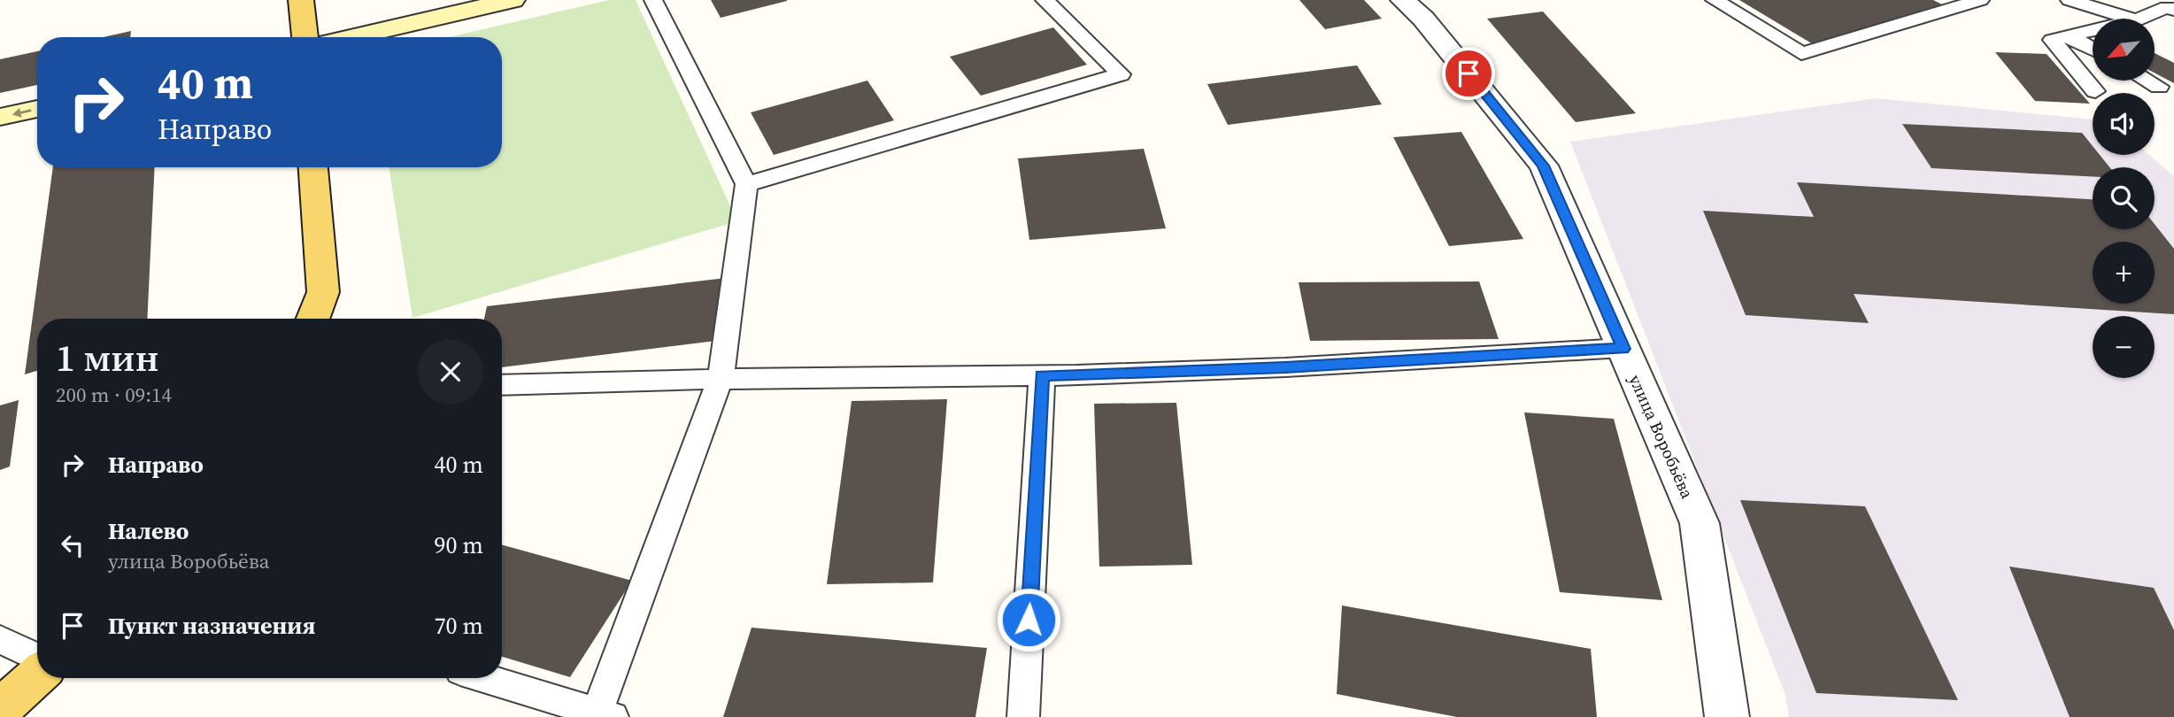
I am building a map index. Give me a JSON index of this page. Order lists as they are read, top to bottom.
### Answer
{
  "streets": {
    "street": ["улица Воробьёва"]
  },
  "north": "bottom left",
  "page": {
    "map_buttons": ["+", "−"],
    "turn": ["40 m", "Направо"],
    "heading": ["1 мин", "200 m · 09:14"],
    "list": [
      {
        "name": "Направо",
        "value": "40 m"
      },
      {
        "name": "Налево",
        "note": "улица Воробьёва",
        "value": "90 m"
      },
      {
        "name": "Пункт назначения",
        "value": "70 m"
      }
    ]
  }
}
